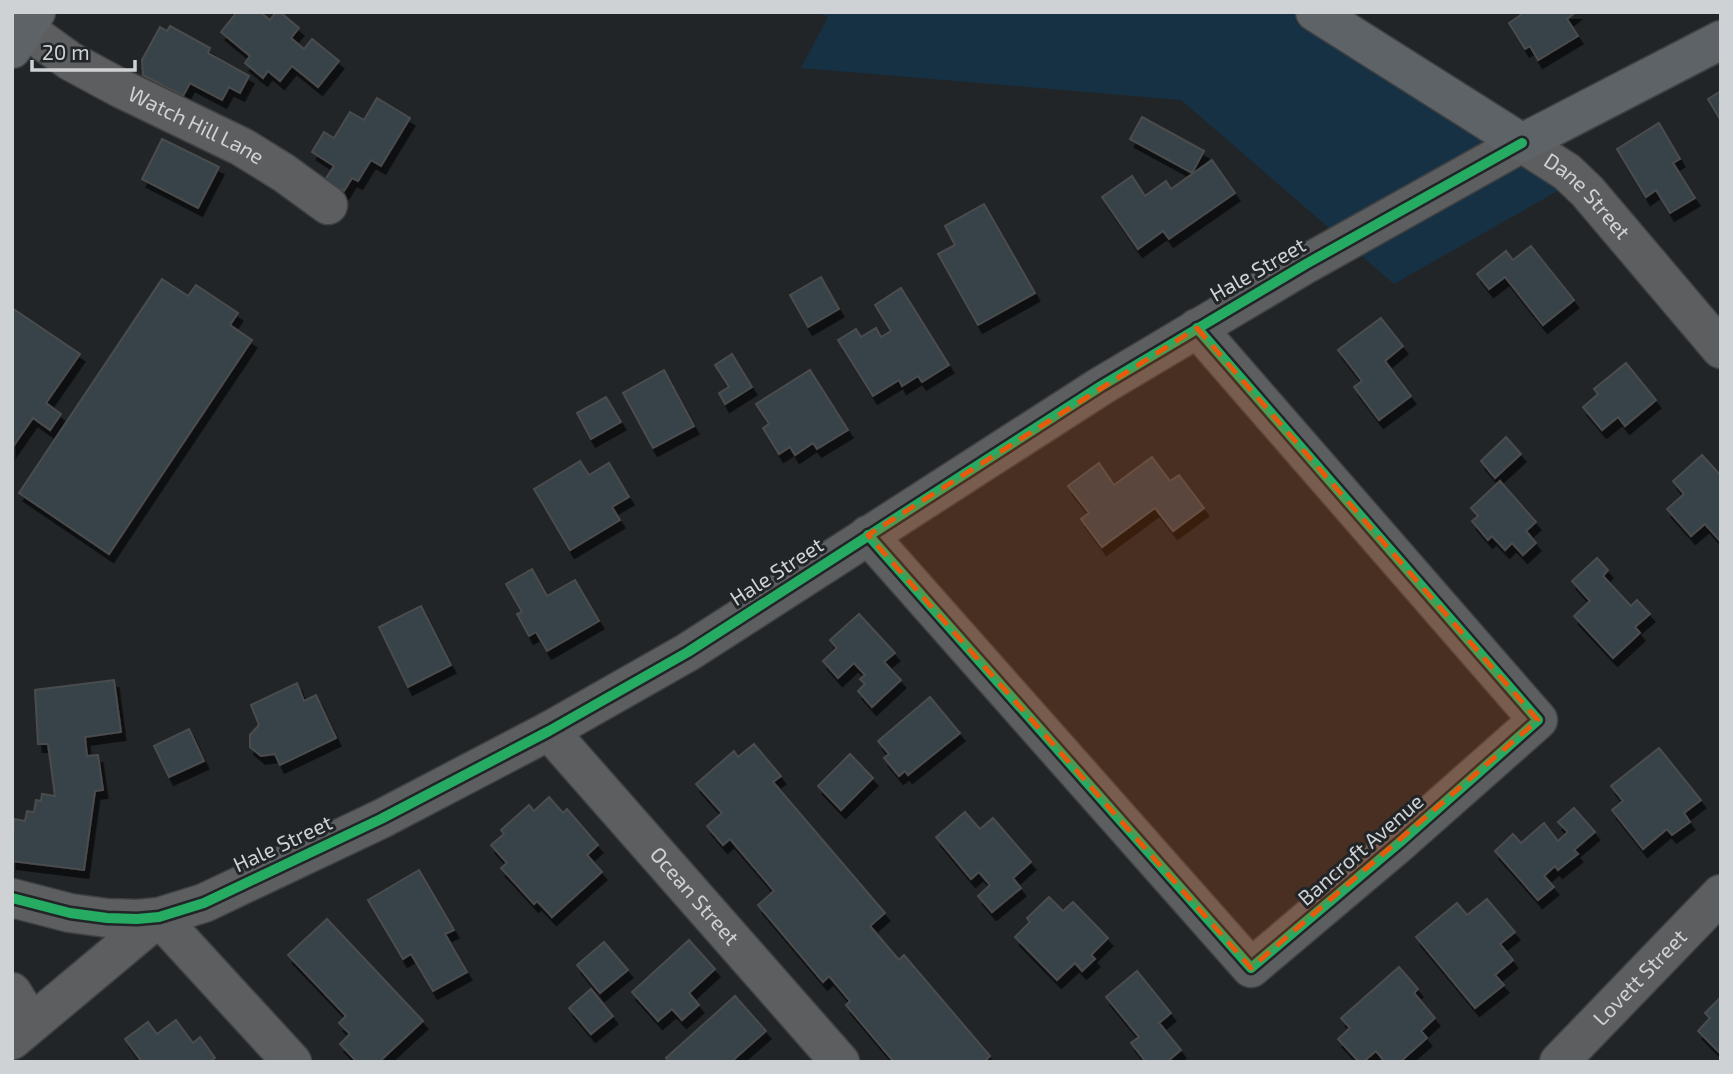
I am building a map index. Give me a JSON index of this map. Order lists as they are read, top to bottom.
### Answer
{
  "streets": {
    "main road": ["Dane Street", "Hale Street"],
    "street": [
      "Watch Hill Lane",
      "Bancroft Avenue",
      "Ocean Street",
      "Lovett Street"
    ]
  },
  "crossings": [
    ["Dane Street", "Hale Street"],
    ["Hale Street", "Bancroft Avenue"],
    ["Hale Street", "Ocean Street"]
  ],
  "scale_bar": "20 m"
}
